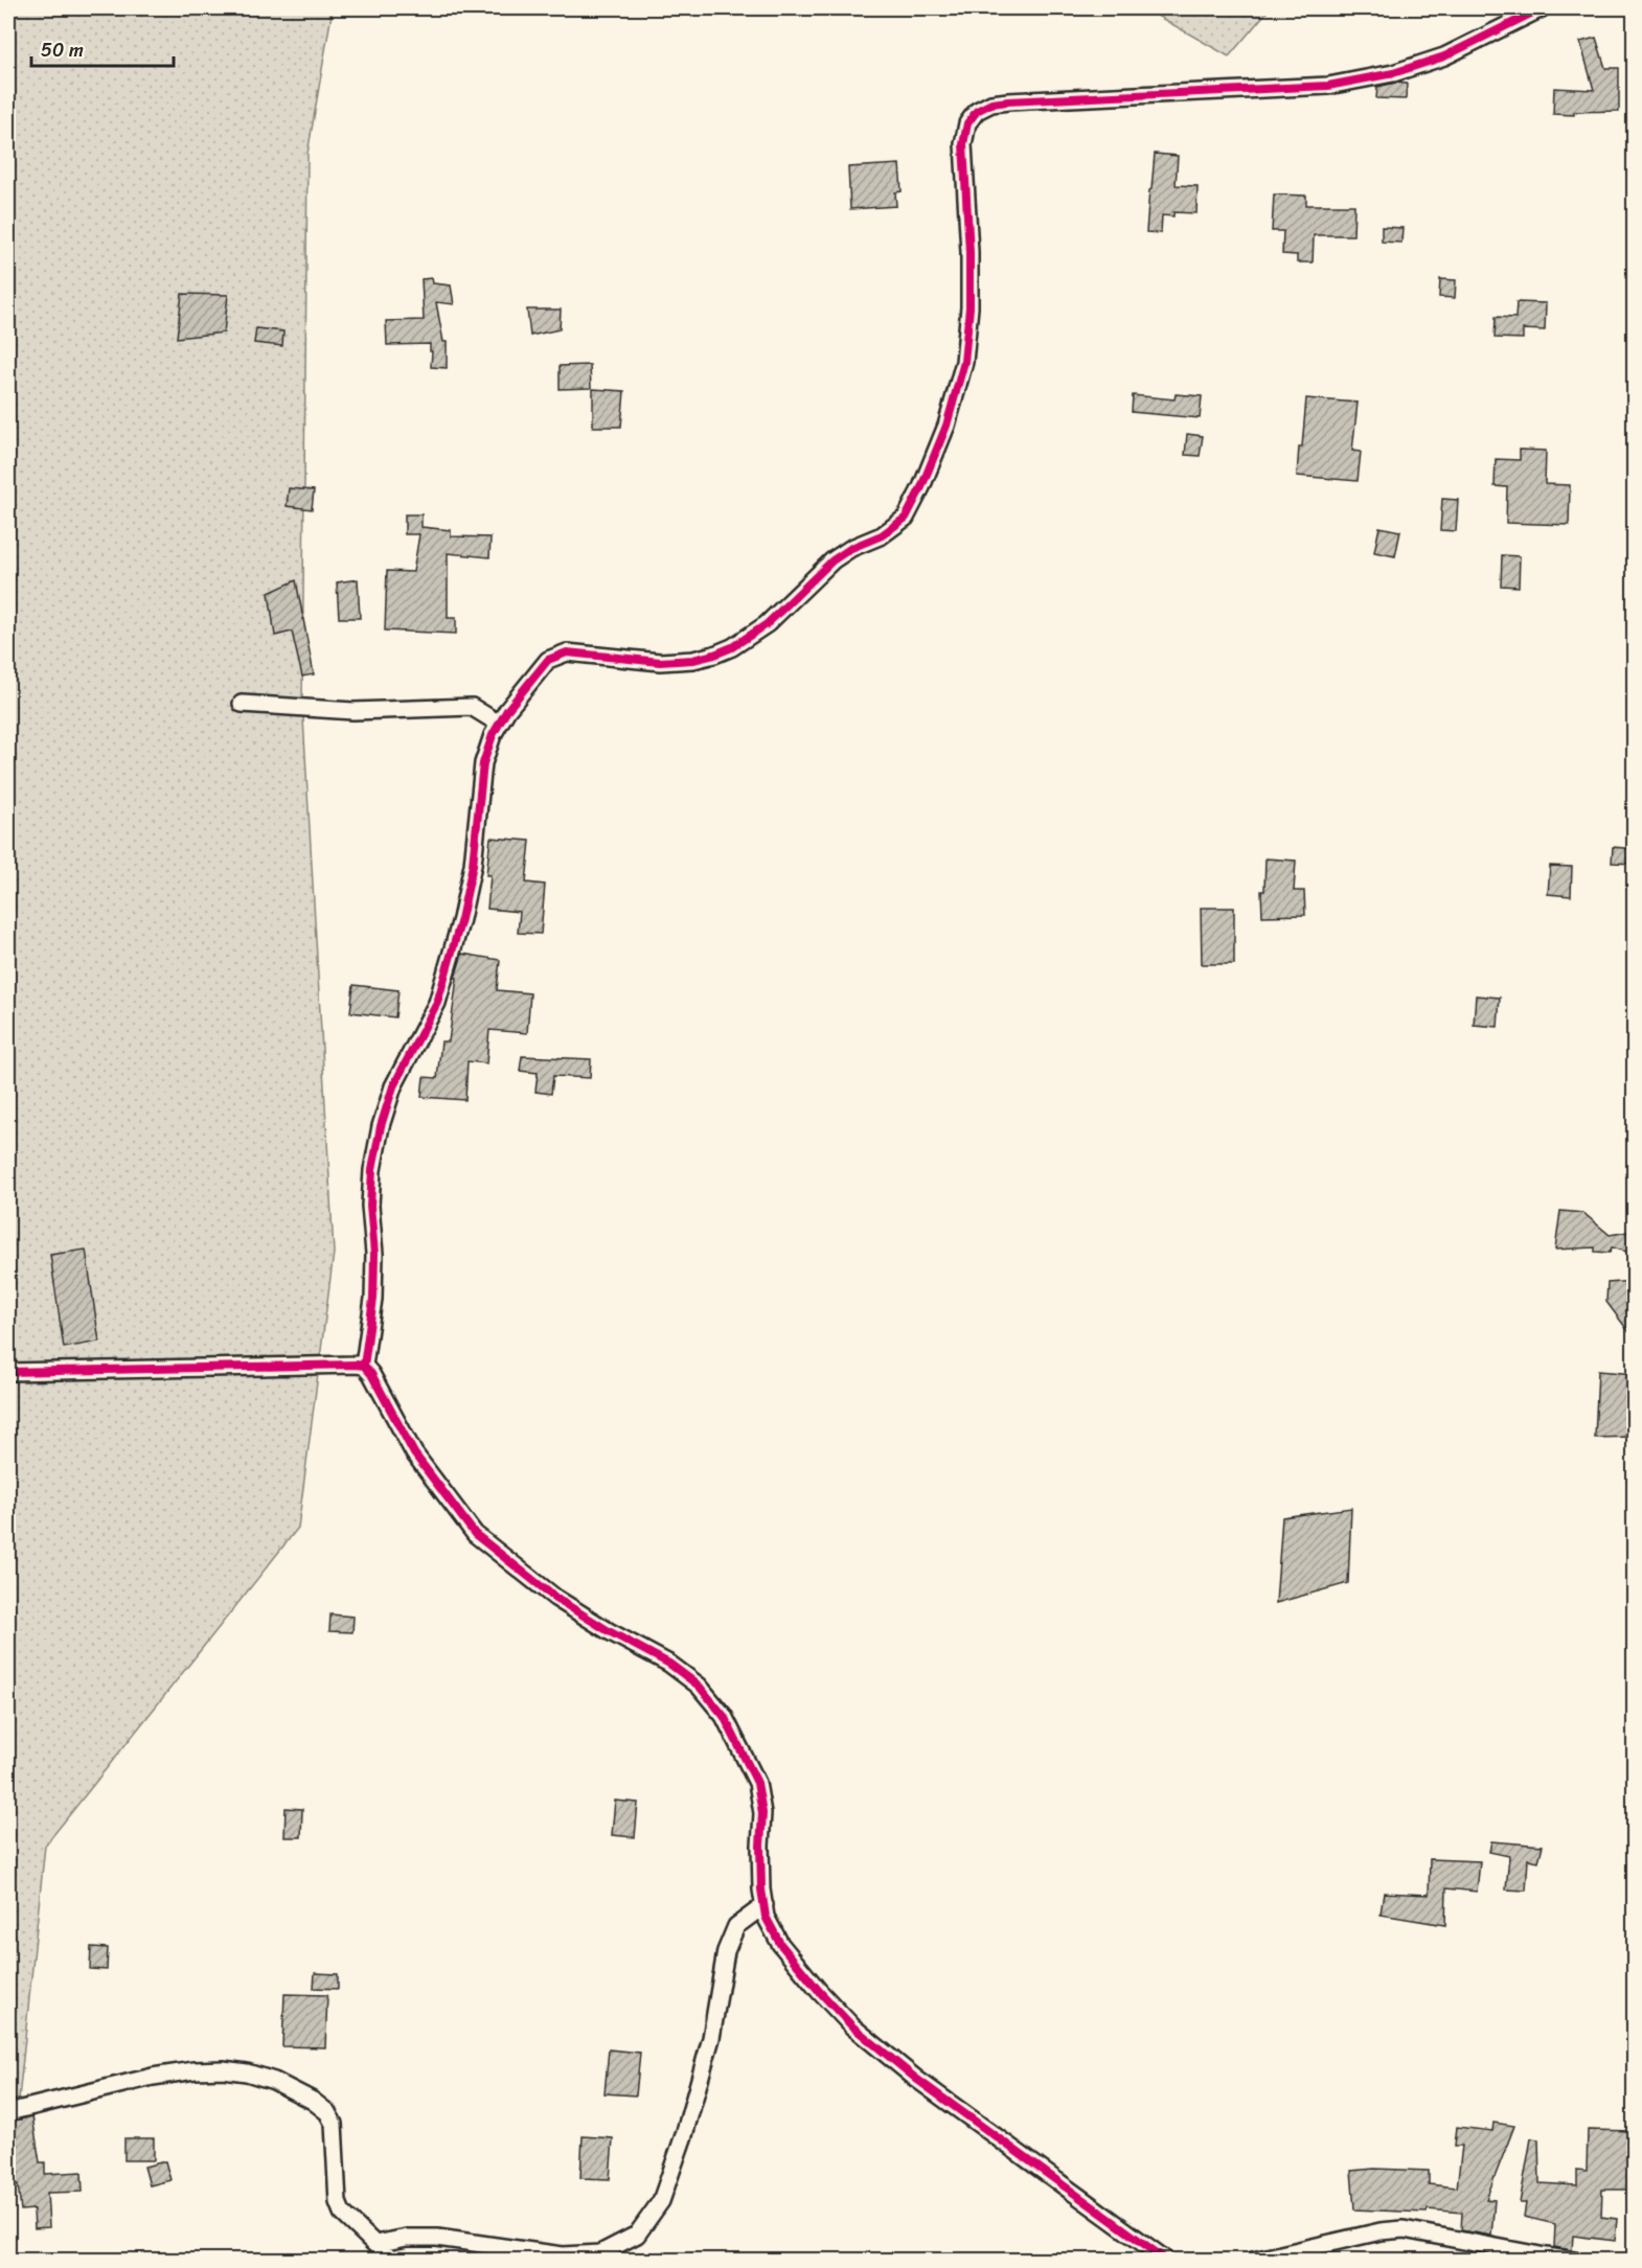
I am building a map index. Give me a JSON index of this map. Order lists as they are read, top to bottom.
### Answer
{
  "scale_bar": "50 m"
}
